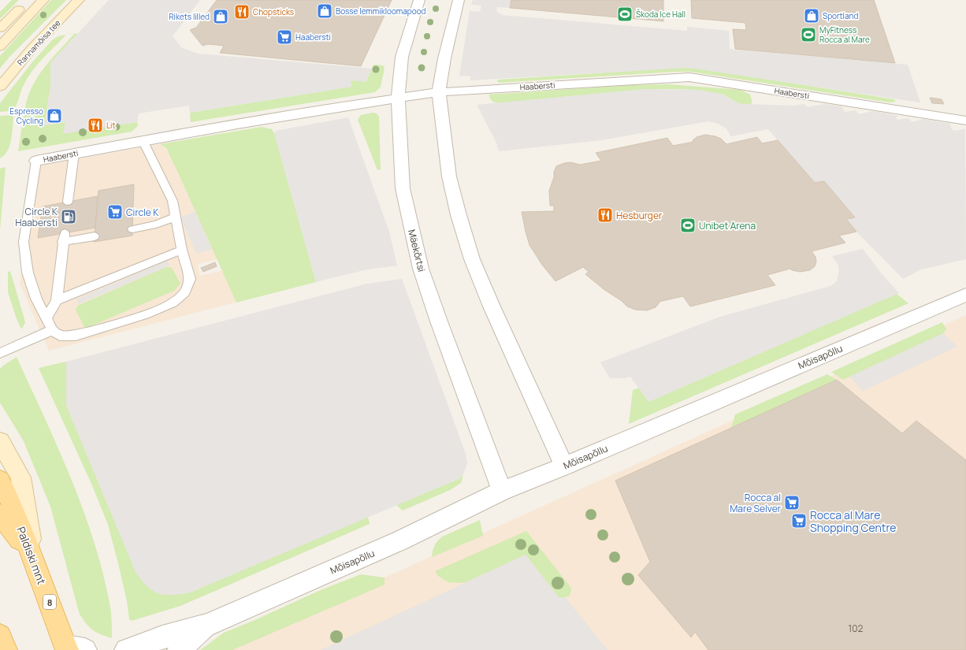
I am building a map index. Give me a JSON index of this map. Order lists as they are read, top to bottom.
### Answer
{
  "streets": {
    "main road": ["Rannamõisa tee", "Paldiski mnt", "8"],
    "street": ["Haabersti", "Mäekõrtsi", "Mõisapõllu"]
  },
  "crossings": [
    ["Haabersti", "Mäekõrtsi"],
    ["Mäekõrtsi", "Mõisapõllu"]
  ],
  "places": {
    "shop": [
      "Bosse lemmikloomapood",
      "Sportland",
      "Rikets lilled",
      "Espresso Cycling"
    ],
    "restaurant": ["Chopsticks", "Lit", "Hesburger"],
    "sports": ["Škoda Ice Hall", "MyFitness Rocca al Mare", "Unibet Arena"],
    "supermarket": [
      "Haabersti",
      "Circle K",
      "Rocca al Mare Selver",
      "Rocca al Mare Shopping Centre"
    ],
    "fuel station": ["Circle K Haabersti"]
  },
  "house_numbers": ["102"]
}
